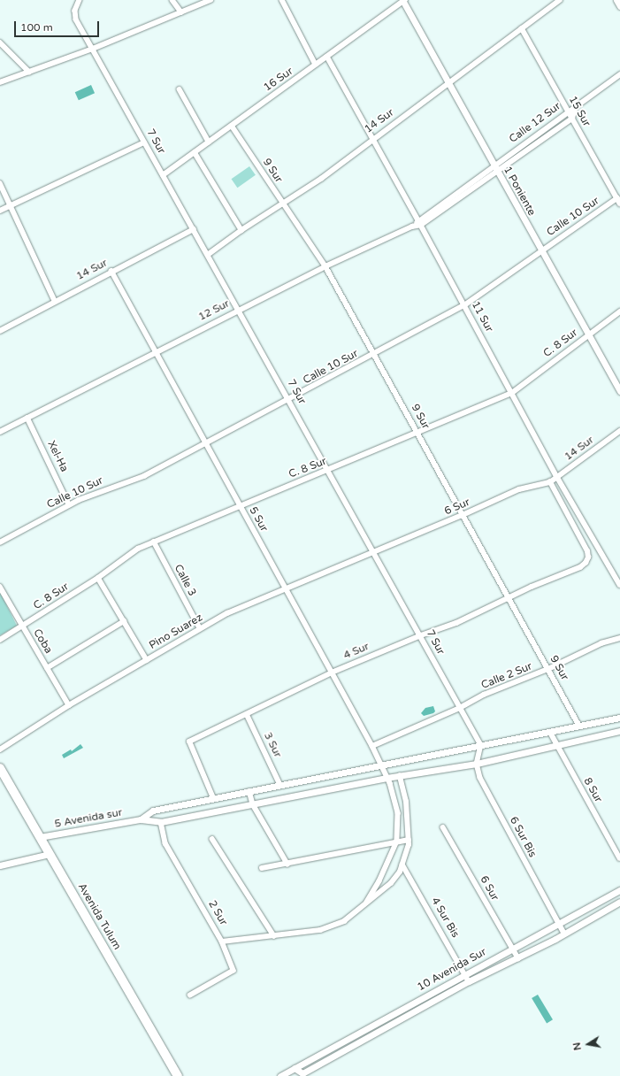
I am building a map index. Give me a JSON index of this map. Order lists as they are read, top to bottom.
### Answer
{
  "streets": {
    "highway": ["Avenida Tulum"],
    "street": [
      "16 Sur",
      "15 Sur",
      "14 Sur",
      "Calle 12 Sur",
      "7 Sur",
      "9 Sur",
      "1 Poniente",
      "Calle 10 Sur",
      "12 Sur",
      "11 Sur",
      "C. 8 Sur",
      "Xel-Ha",
      "6 Sur",
      "5 Sur",
      "Calle 3",
      "Pino Suarez",
      "Coba",
      "4 Sur",
      "Calle 2 Sur",
      "3 Sur",
      "8 Sur",
      "5 Avenida sur",
      "6 Sur Bis",
      "2 Sur",
      "4 Sur Bis",
      "10 Avenida Sur"
    ]
  },
  "crossings": [
    ["16 Sur", "7 Sur"],
    ["16 Sur", "9 Sur"],
    ["16 Sur", "1 Poniente"],
    ["16 Sur", "11 Sur"],
    ["15 Sur", "14 Sur"],
    ["15 Sur", "Calle 12 Sur"],
    ["15 Sur", "Calle 10 Sur"],
    ["14 Sur", "7 Sur"],
    ["14 Sur", "9 Sur"],
    ["14 Sur", "1 Poniente"],
    ["14 Sur", "11 Sur"],
    ["14 Sur", "6 Sur"],
    ["14 Sur", "5 Sur"],
    ["14 Sur", "4 Sur"],
    ["Calle 12 Sur", "1 Poniente"],
    ["Calle 12 Sur", "12 Sur"],
    ["Calle 12 Sur", "11 Sur"],
    ["7 Sur", "Calle 10 Sur"],
    ["7 Sur", "12 Sur"],
    ["7 Sur", "C. 8 Sur"],
    ["7 Sur", "6 Sur"],
    ["7 Sur", "Pino Suarez"],
    ["7 Sur", "4 Sur"],
    ["7 Sur", "Calle 2 Sur"],
    ["7 Sur", "6 Sur Bis"],
    ["9 Sur", "Calle 10 Sur"],
    ["9 Sur", "12 Sur"],
    ["9 Sur", "C. 8 Sur"],
    ["9 Sur", "6 Sur"],
    ["9 Sur", "4 Sur"],
    ["9 Sur", "Calle 2 Sur"],
    ["1 Poniente", "Calle 10 Sur"],
    ["1 Poniente", "C. 8 Sur"],
    ["Calle 10 Sur", "11 Sur"],
    ["Calle 10 Sur", "Xel-Ha"],
    ["Calle 10 Sur", "5 Sur"],
    ["12 Sur", "Xel-Ha"],
    ["12 Sur", "5 Sur"],
    ["11 Sur", "C. 8 Sur"],
    ["C. 8 Sur", "5 Sur"],
    ["C. 8 Sur", "Calle 3"],
    ["C. 8 Sur", "Coba"],
    ["6 Sur", "Pino Suarez"],
    ["6 Sur", "4 Sur"],
    ["6 Sur", "10 Avenida Sur"],
    ["5 Sur", "Pino Suarez"],
    ["5 Sur", "4 Sur"],
    ["5 Sur", "Calle 2 Sur"],
    ["Calle 3", "Pino Suarez"],
    ["Pino Suarez", "Coba"],
    ["4 Sur", "3 Sur"],
    ["5 Avenida sur", "Avenida Tulum"],
    ["6 Sur Bis", "10 Avenida Sur"],
    ["4 Sur Bis", "10 Avenida Sur"]
  ],
  "scale_bar": "100 m",
  "north": "left"
}
